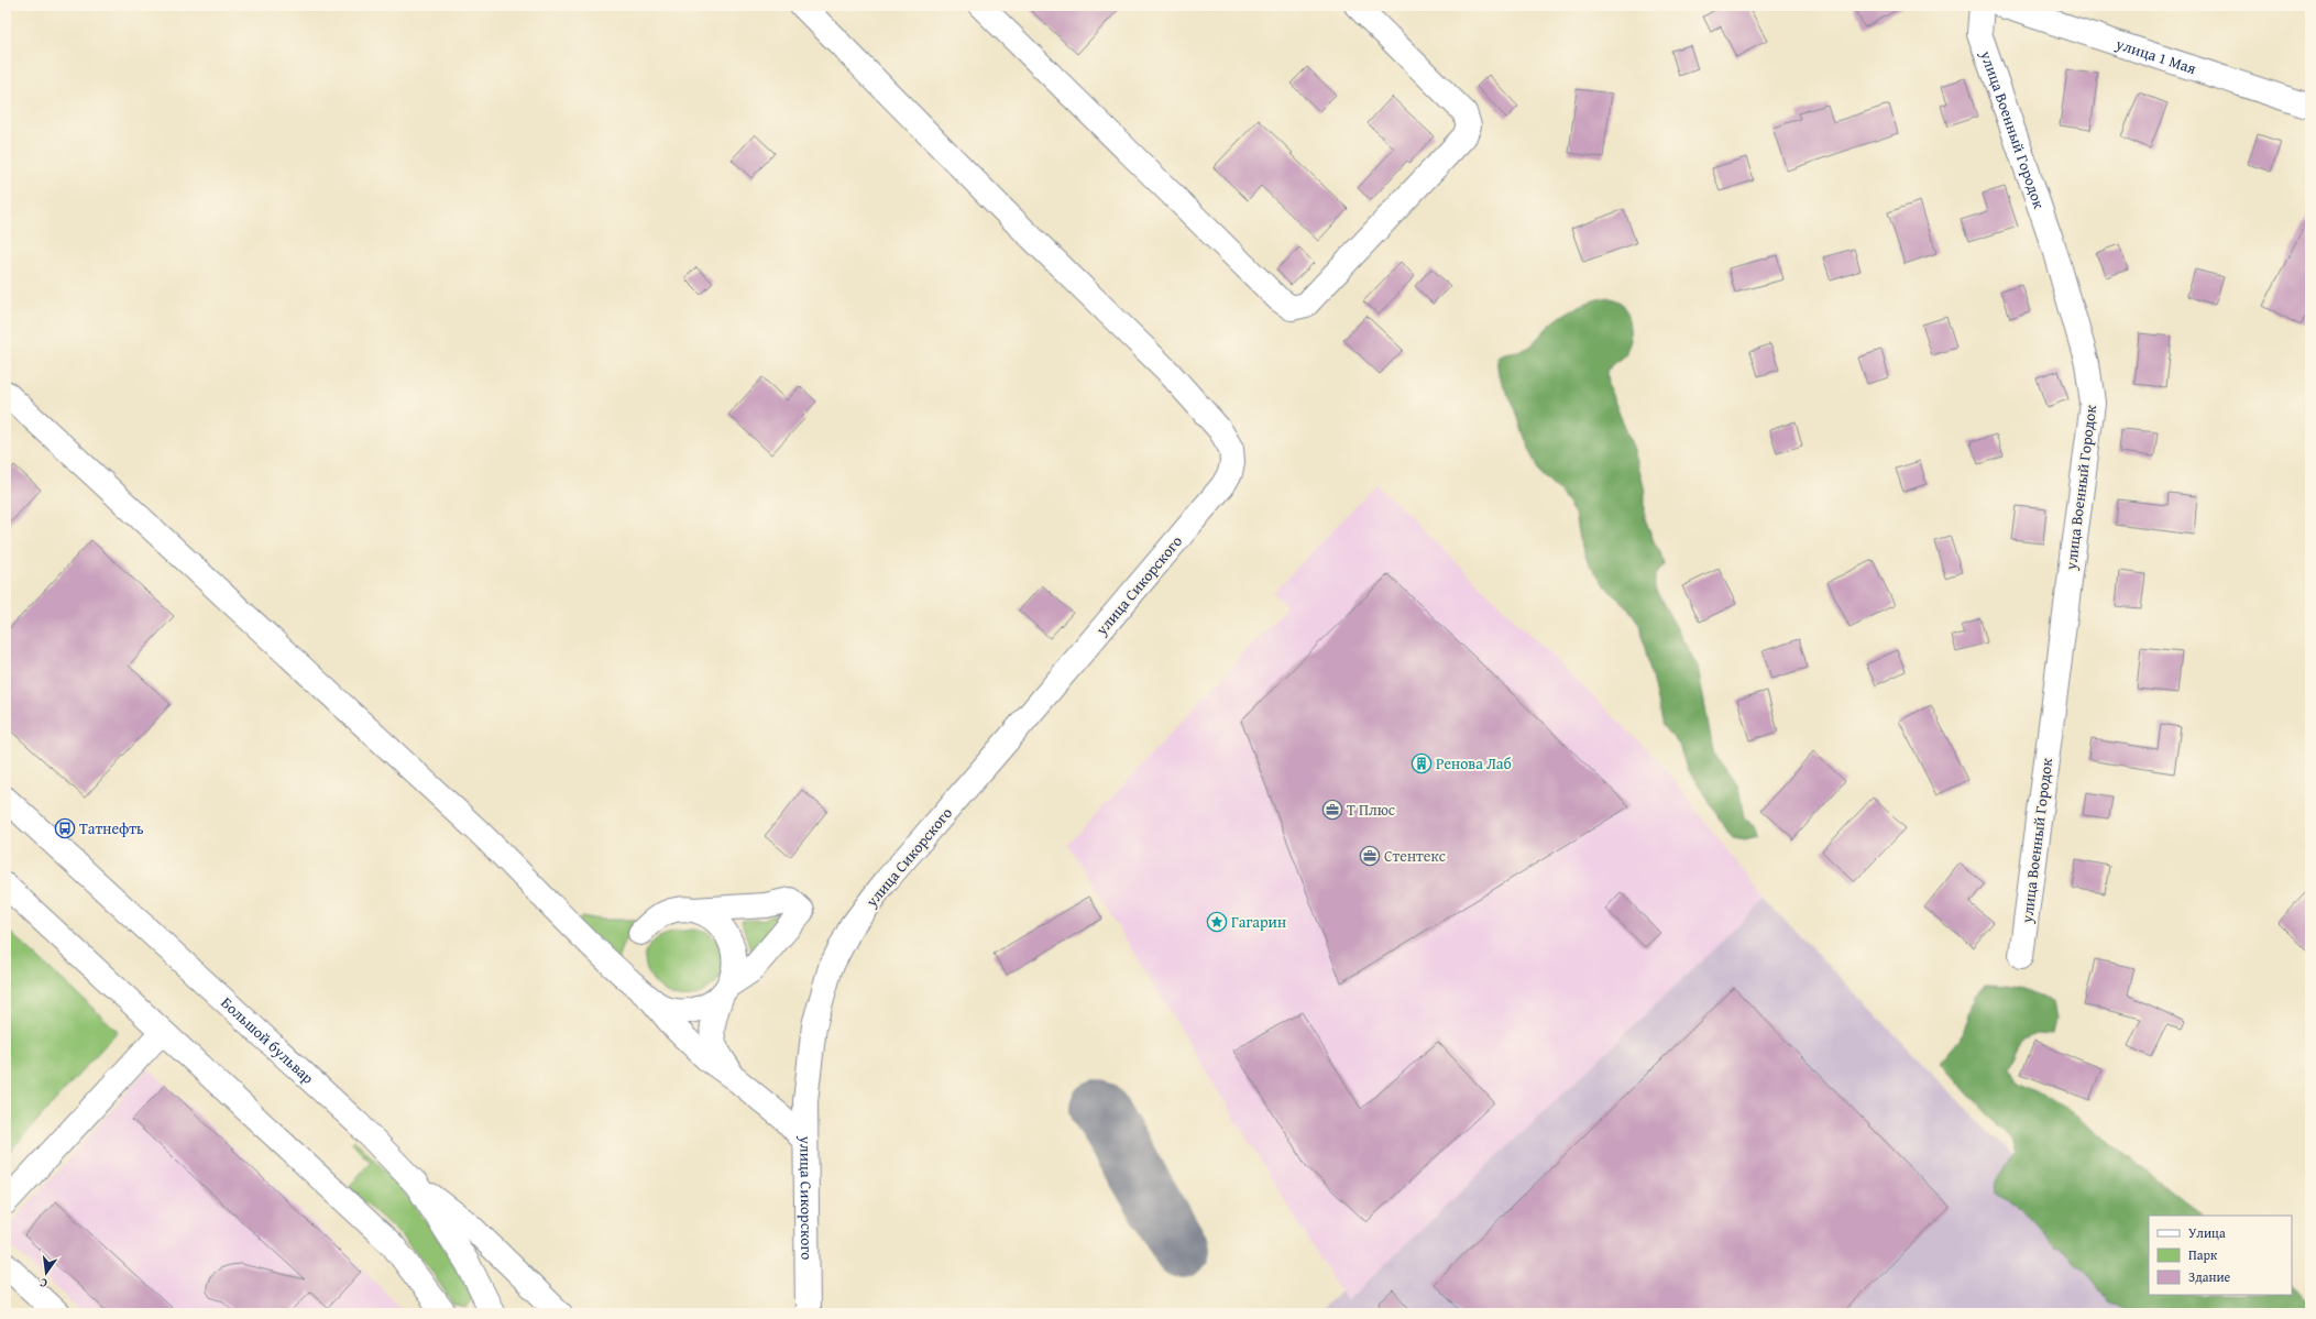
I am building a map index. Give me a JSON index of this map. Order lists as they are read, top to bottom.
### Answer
{
  "streets": {
    "street": [
      "улица 1 Мая",
      "улица Военный Городок",
      "улица Сикорского",
      "Большой бульвар"
    ]
  },
  "places": {
    "building": ["Ренова Лаб"],
    "office": ["Т Плюс", "Стентекс"],
    "bus stop": ["Татнефть"],
    "place": ["Гагарин"]
  },
  "legend": ["Улица", "Парк", "Здание"],
  "north": "bottom"
}
